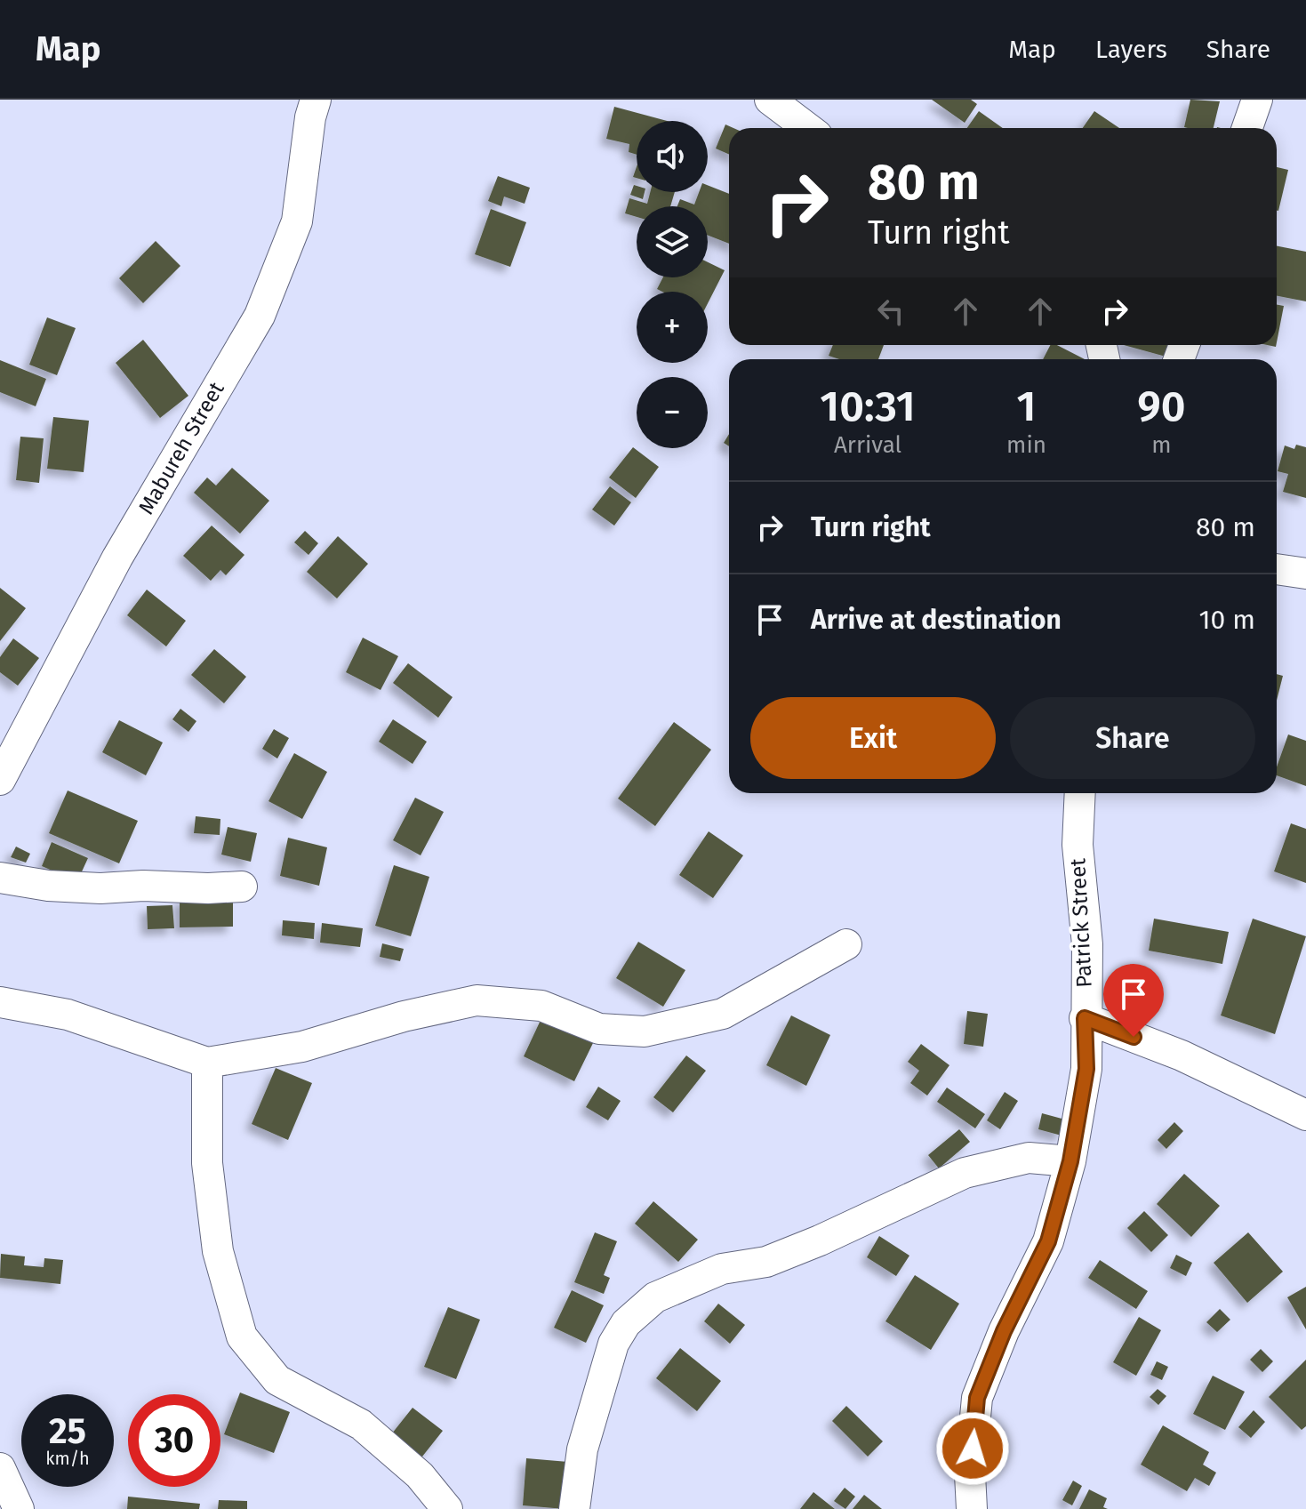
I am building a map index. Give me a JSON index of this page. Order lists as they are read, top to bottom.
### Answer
{
  "streets": {
    "street": ["Mabureh Street", "Patrick Street"]
  },
  "page": {
    "header": "Map",
    "nav": ["Map", "Layers", "Share"],
    "map_buttons": ["+", "−"],
    "turn": ["80 m", "Turn right"],
    "eta": [
      "10:31",
      "Arrival",
      "1",
      "min",
      "90",
      "m"
    ],
    "list": [
      {
        "name": "Turn right",
        "value": "80 m"
      },
      {
        "name": "Arrive at destination",
        "value": "10 m"
      }
    ],
    "buttons": ["Exit", "Share"],
    "speed": "25 km/h",
    "limit": "30"
  }
}
